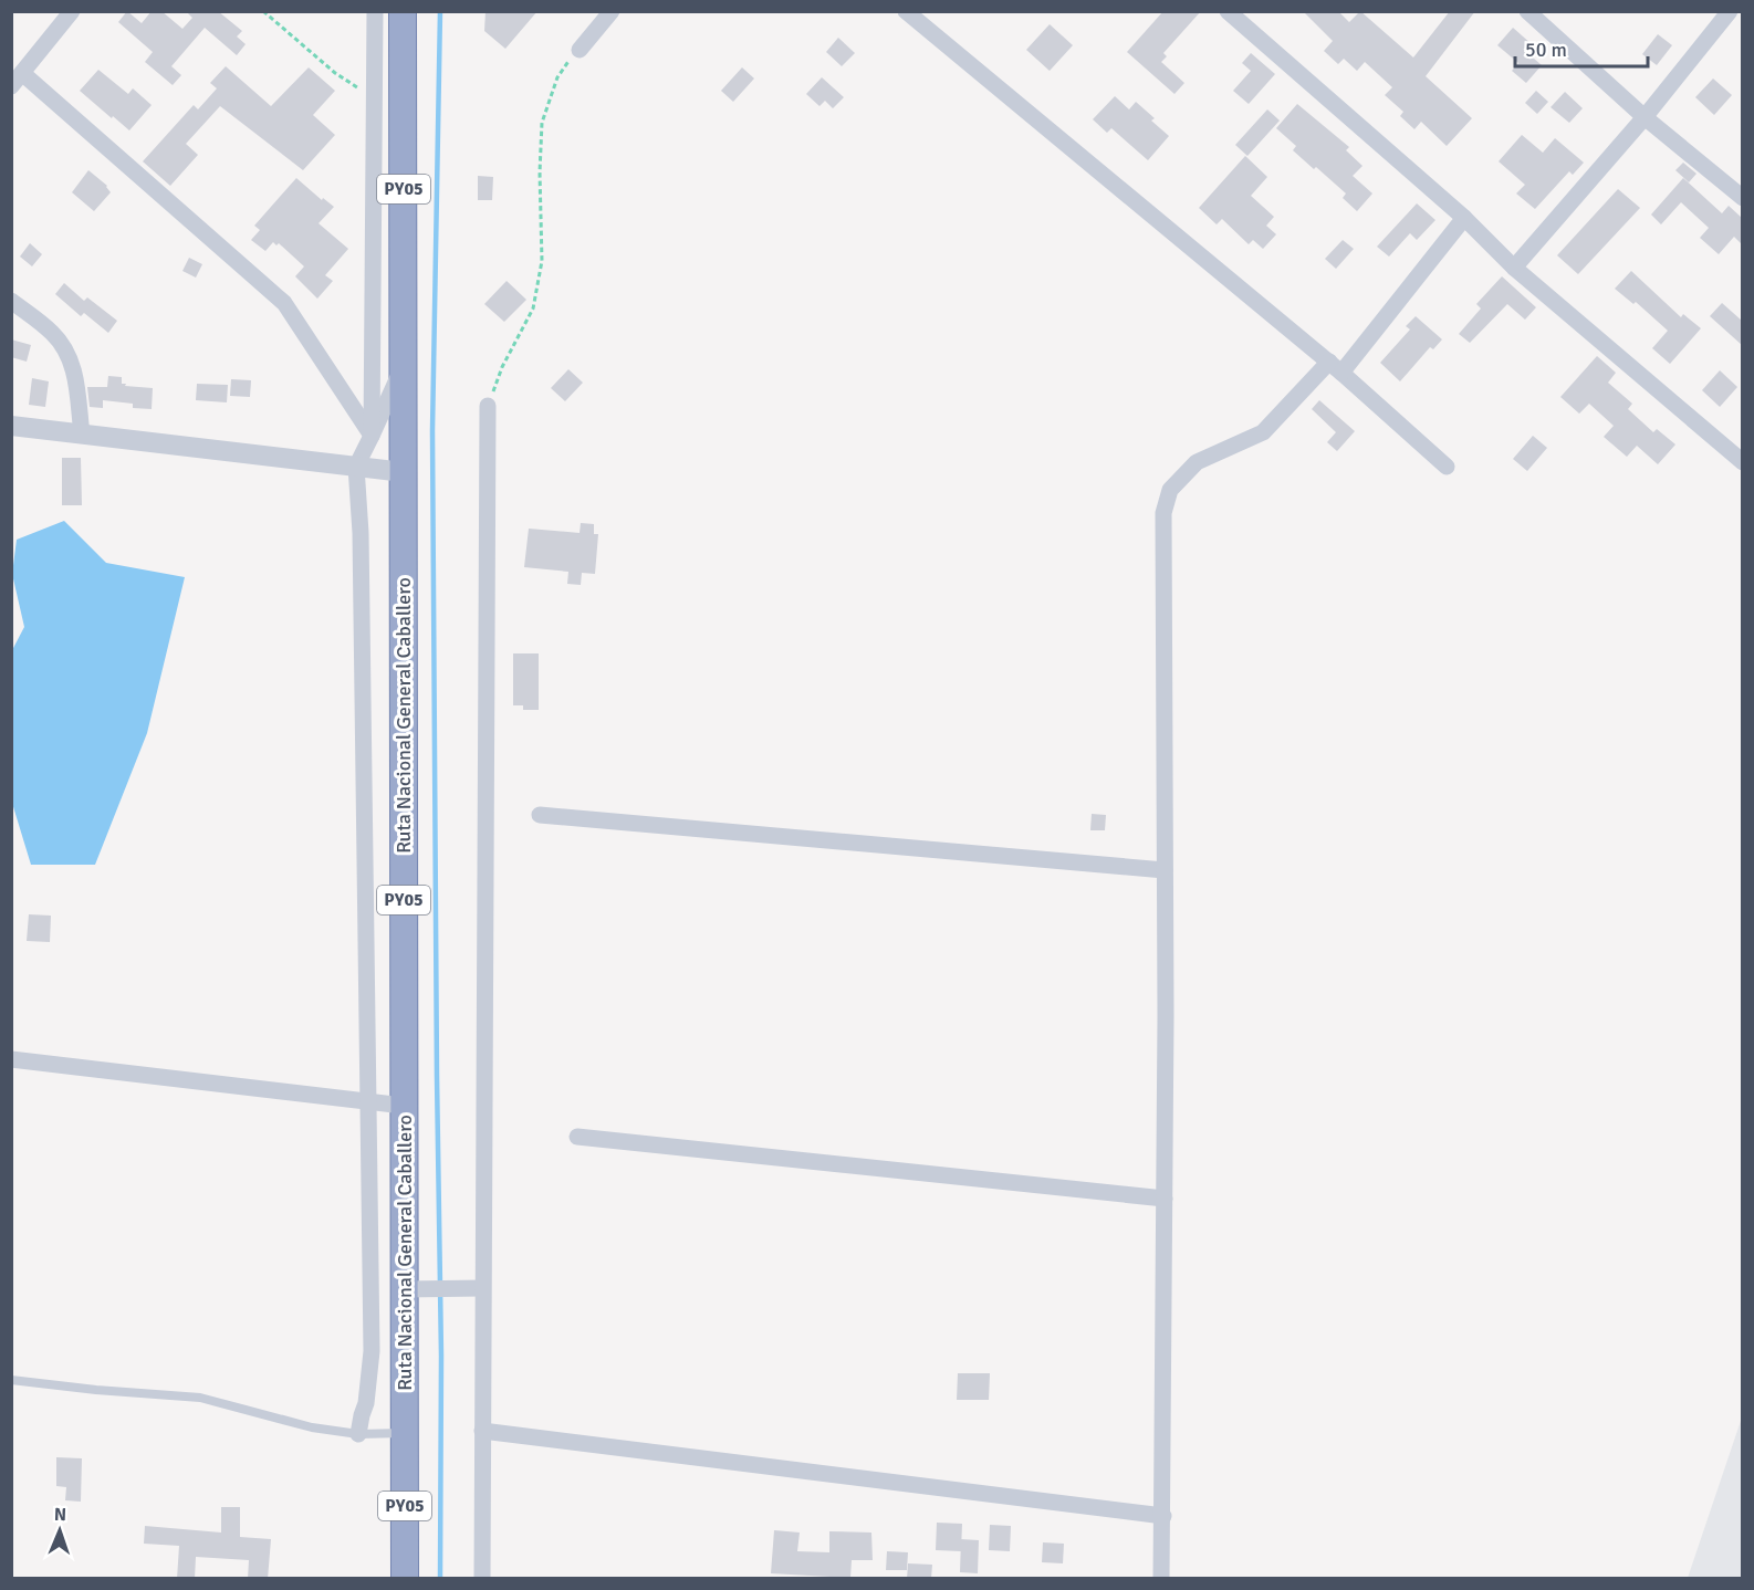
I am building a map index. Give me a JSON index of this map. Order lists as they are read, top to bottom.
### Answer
{
  "streets": {
    "highway": ["PY05", "Ruta Nacional General Caballero"]
  },
  "scale_bar": "50 m",
  "north": "top"
}
